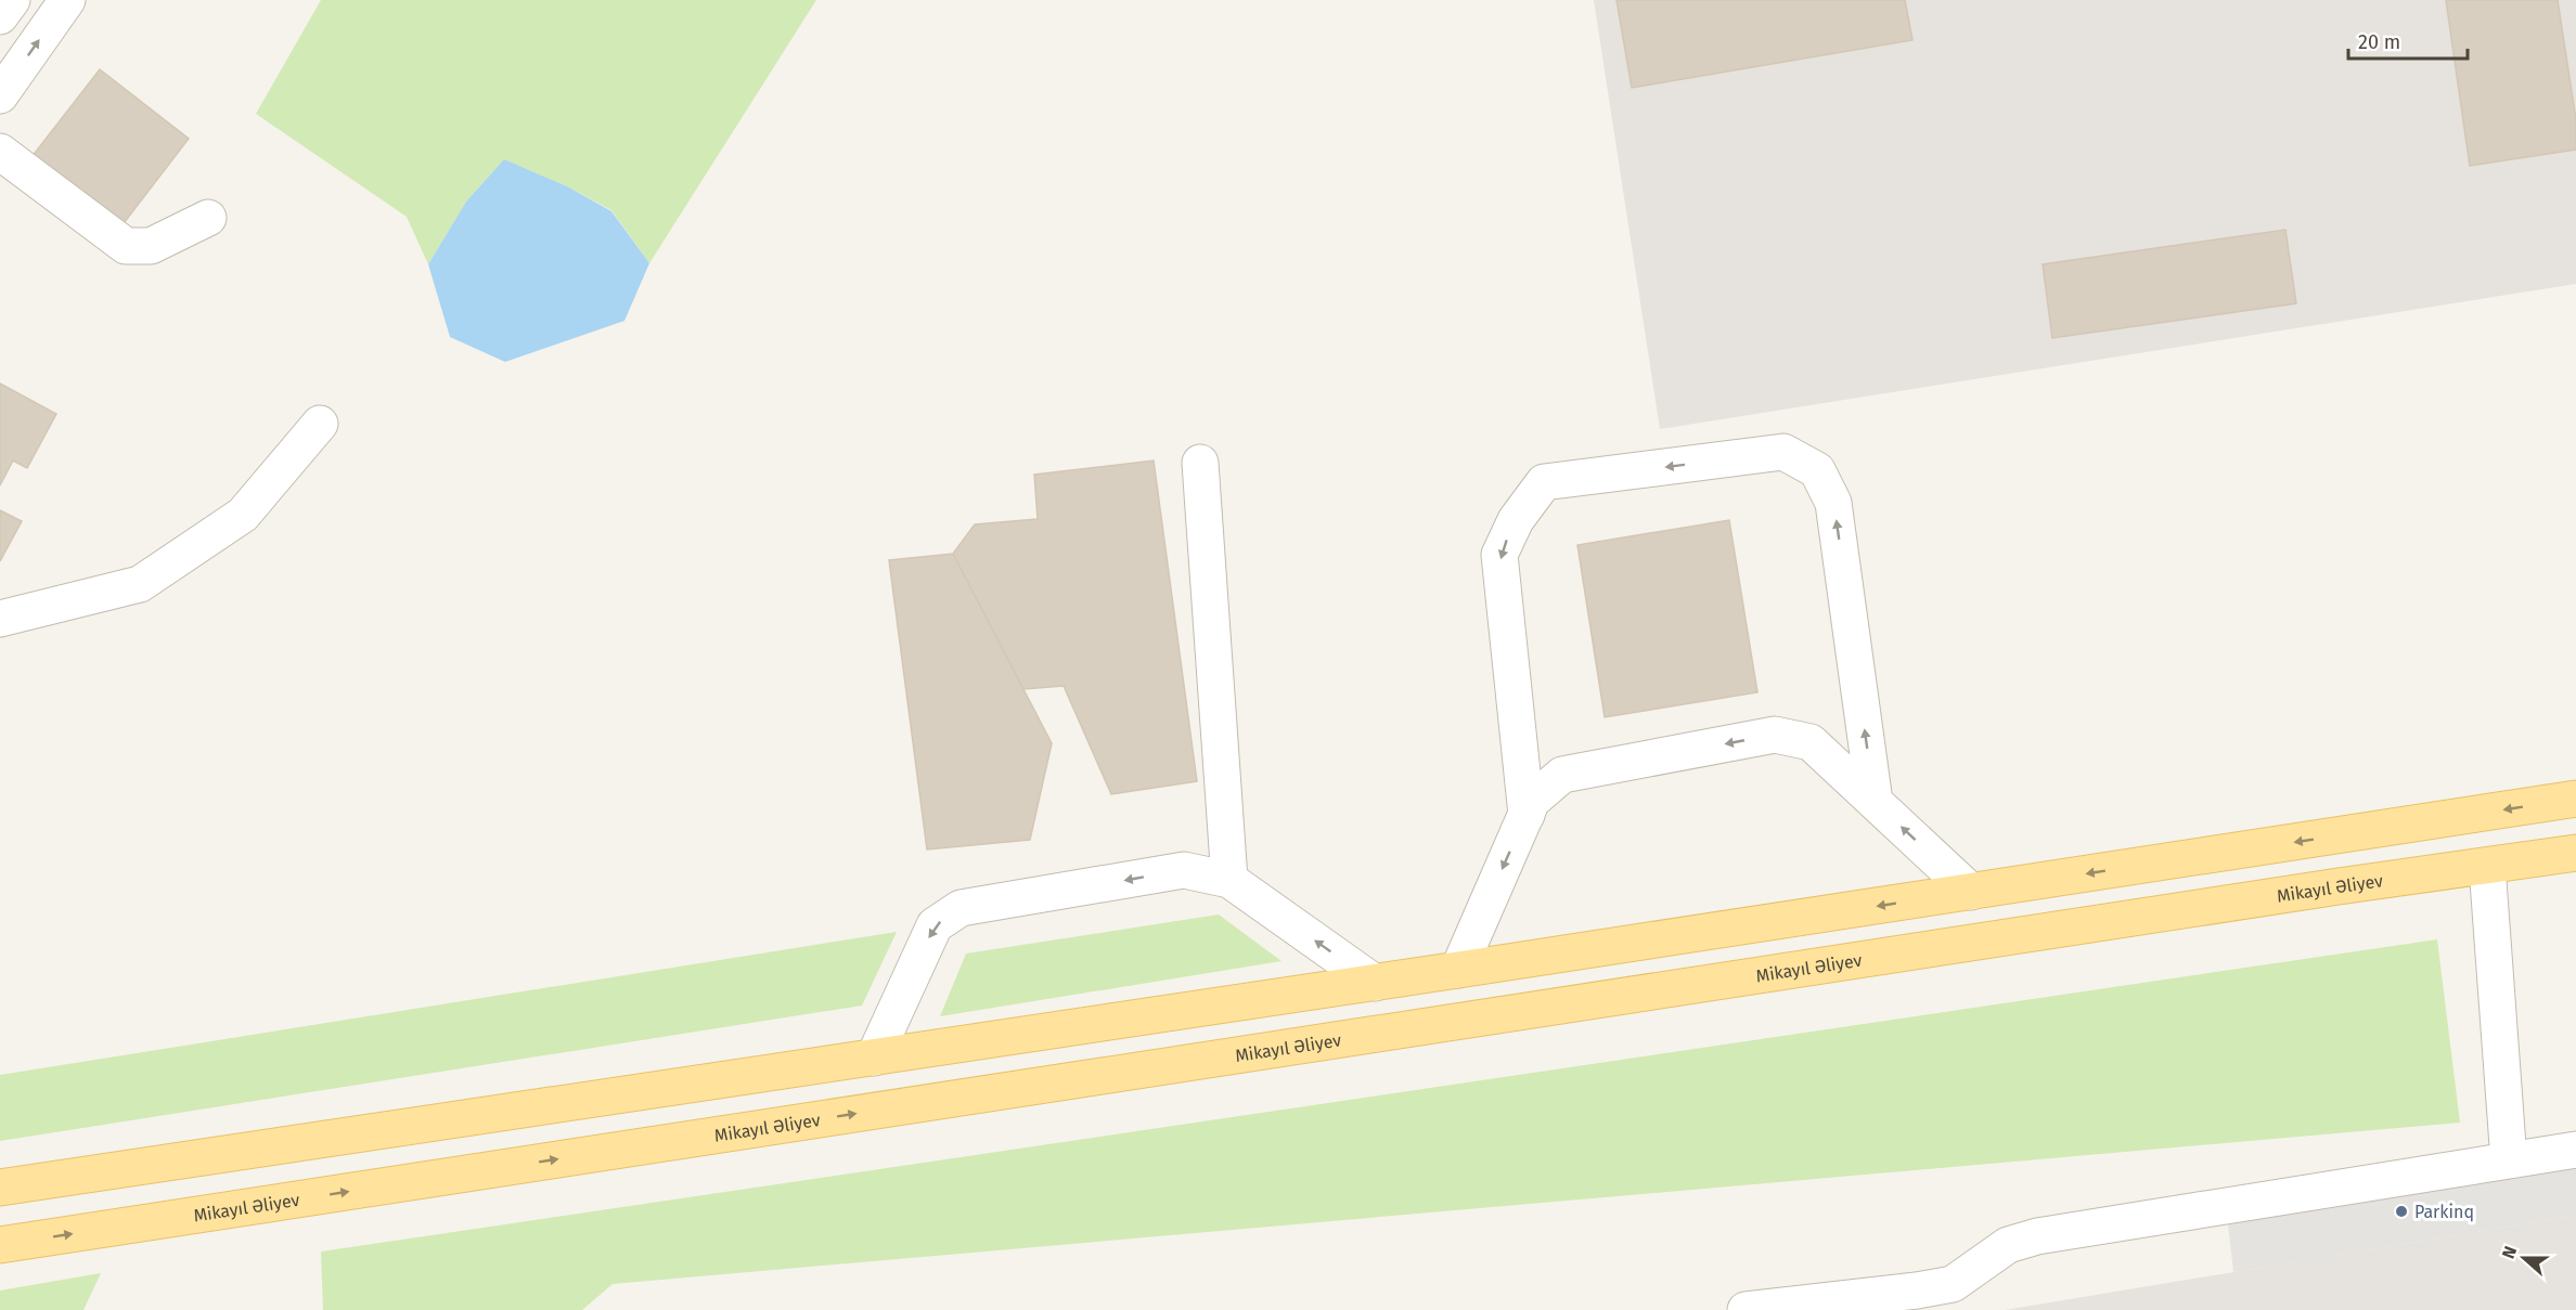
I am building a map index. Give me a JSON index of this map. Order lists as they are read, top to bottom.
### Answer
{
  "streets": {
    "main road": ["Mikayıl Əliyev"]
  },
  "places": ["Parkinq"],
  "scale_bar": "20 m",
  "north": "left"
}
